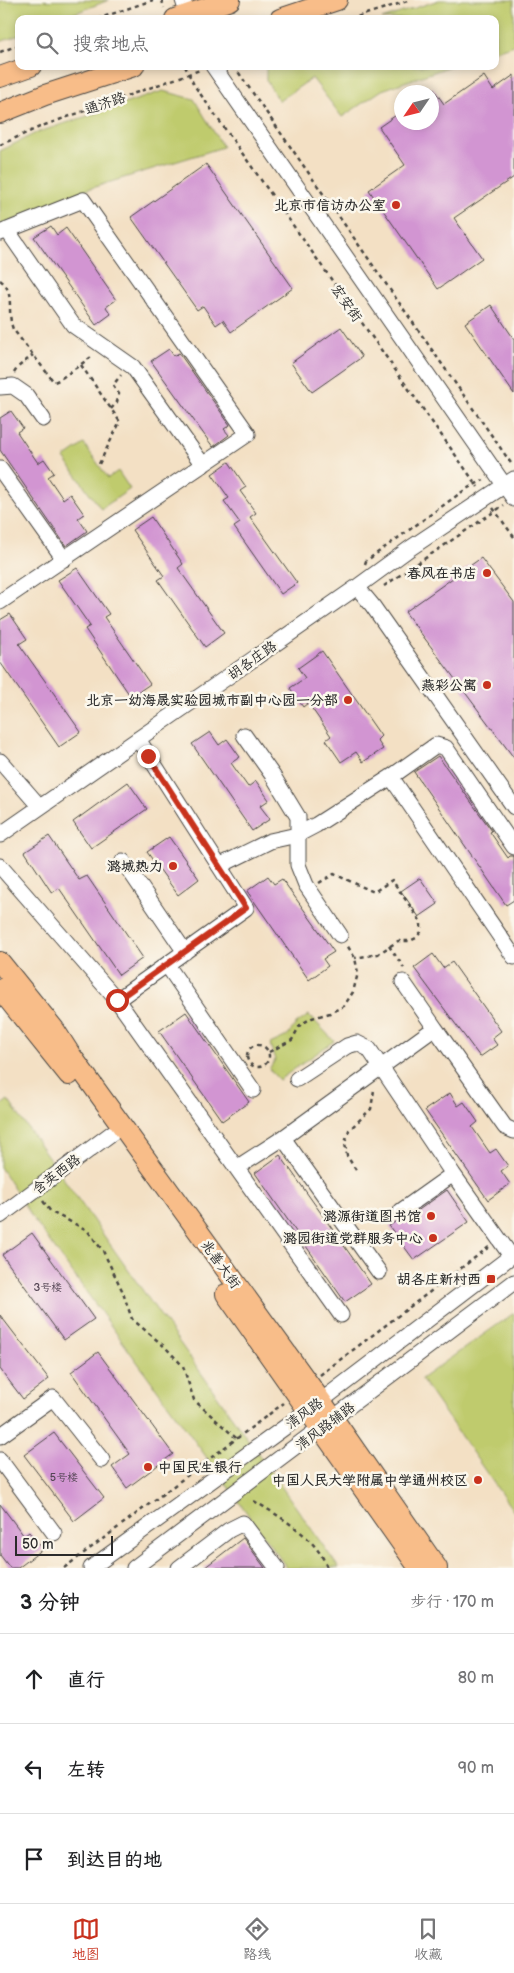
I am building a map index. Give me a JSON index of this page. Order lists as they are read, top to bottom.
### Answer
{
  "streets": {
    "main road": ["通济路", "兆善大街"],
    "street": [
      "宏安街",
      "胡各庄路",
      "含英西路",
      "清风路",
      "清风路辅路"
    ]
  },
  "crossings": [
    ["通济路", "宏安街"],
    ["宏安街", "胡各庄路"],
    ["含英西路", "兆善大街"],
    ["兆善大街", "清风路"],
    ["兆善大街", "清风路辅路"]
  ],
  "places": {
    "other": [
      "北京市信访办公室",
      "春风在书店",
      "燕彩公寓",
      "北京一幼海晟实验园城市副中心园一分部",
      "潞城热力",
      "潞源街道图书馆",
      "潞园街道党群服务中心",
      "中国民生银行",
      "中国人民大学附属中学通州校区"
    ],
    "transit": ["胡各庄新村西"]
  },
  "house_numbers": ["3号楼", "5号楼"],
  "scale_bar": "50 m",
  "north": "bottom left",
  "page": {
    "search": "搜索地点",
    "scale": "50 m",
    "heading": ["3 分钟", "步行 · 170 m"],
    "list": [
      ["直行", "80 m"],
      ["左转", "90 m"],
      "到达目的地"
    ],
    "nav": ["地图", "路线", "收藏"]
  }
}
